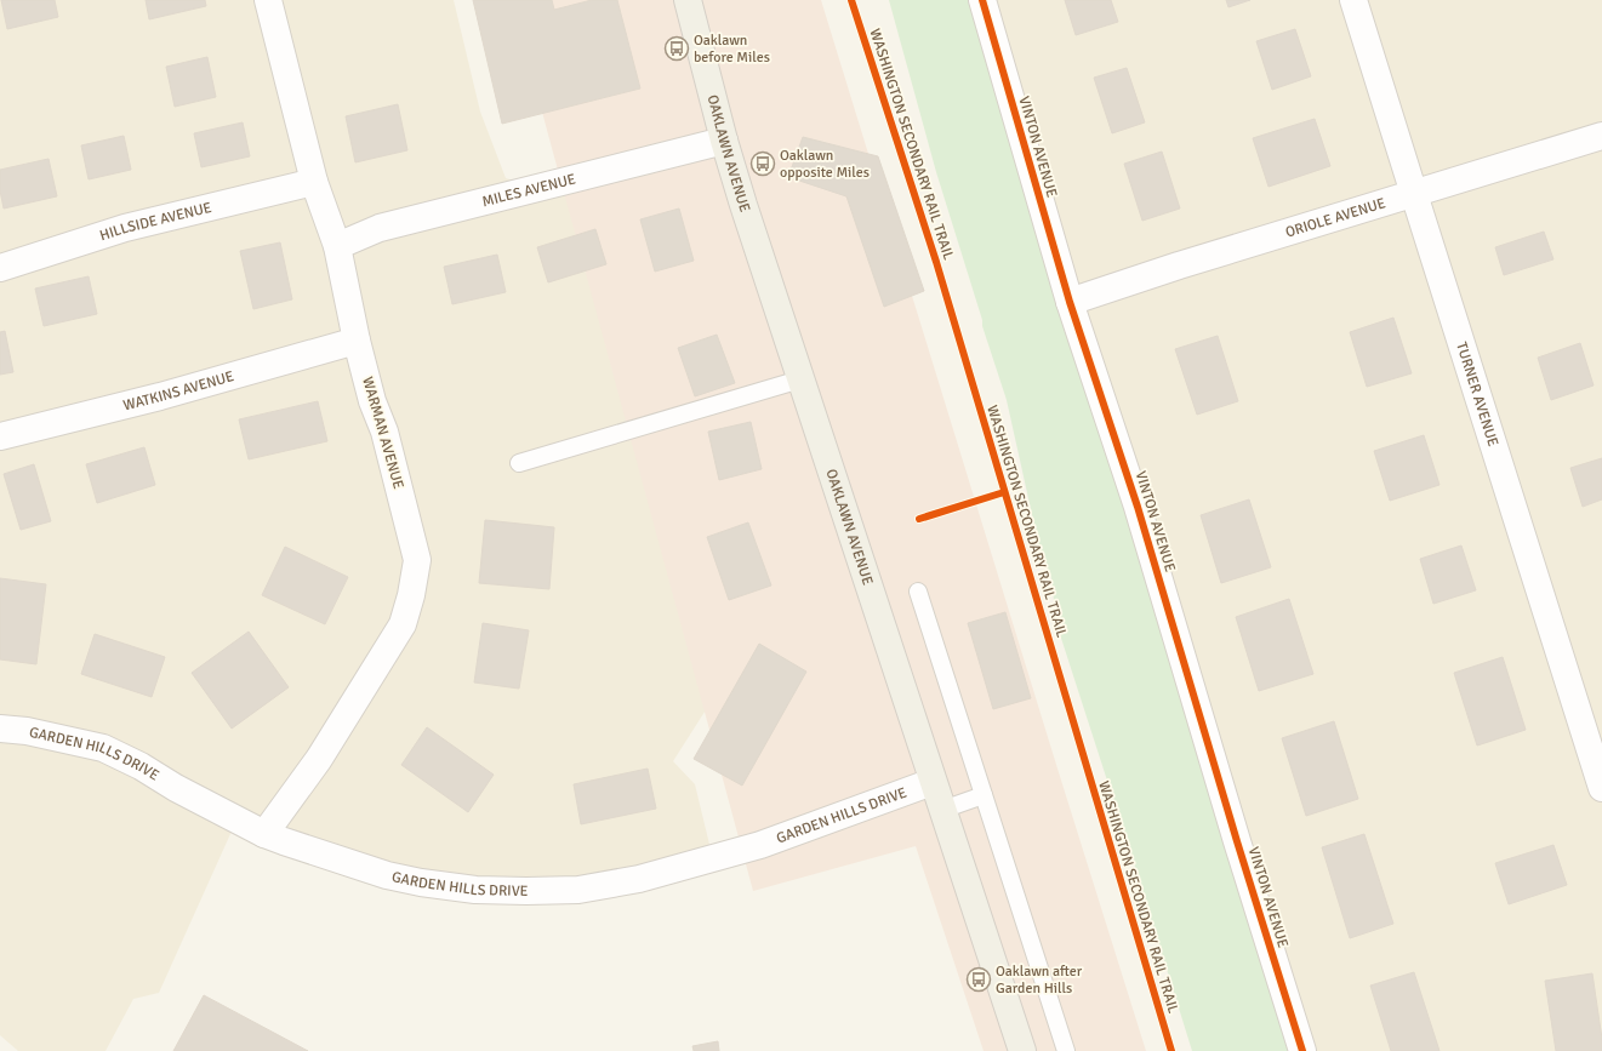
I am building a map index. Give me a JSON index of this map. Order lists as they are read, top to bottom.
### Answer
{
  "streets": {
    "main road": ["OAKLAWN AVENUE"],
    "street": [
      "VINTON AVENUE",
      "MILES AVENUE",
      "ORIOLE AVENUE",
      "HILLSIDE AVENUE",
      "WATKINS AVENUE",
      "TURNER AVENUE",
      "WARMAN AVENUE",
      "GARDEN HILLS DRIVE"
    ],
    "cycle path": ["WASHINGTON SECONDARY RAIL TRAIL"]
  },
  "crossings": [
    ["VINTON AVENUE", "ORIOLE AVENUE"],
    ["OAKLAWN AVENUE", "MILES AVENUE"],
    ["OAKLAWN AVENUE", "GARDEN HILLS DRIVE"],
    ["MILES AVENUE", "WARMAN AVENUE"],
    ["ORIOLE AVENUE", "TURNER AVENUE"],
    ["HILLSIDE AVENUE", "WARMAN AVENUE"],
    ["WATKINS AVENUE", "WARMAN AVENUE"],
    ["WARMAN AVENUE", "GARDEN HILLS DRIVE"]
  ],
  "places": {
    "bus stop": ["Oaklawn before Miles", "Oaklawn opposite Miles", "Oaklawn after Garden Hills"]
  }
}
